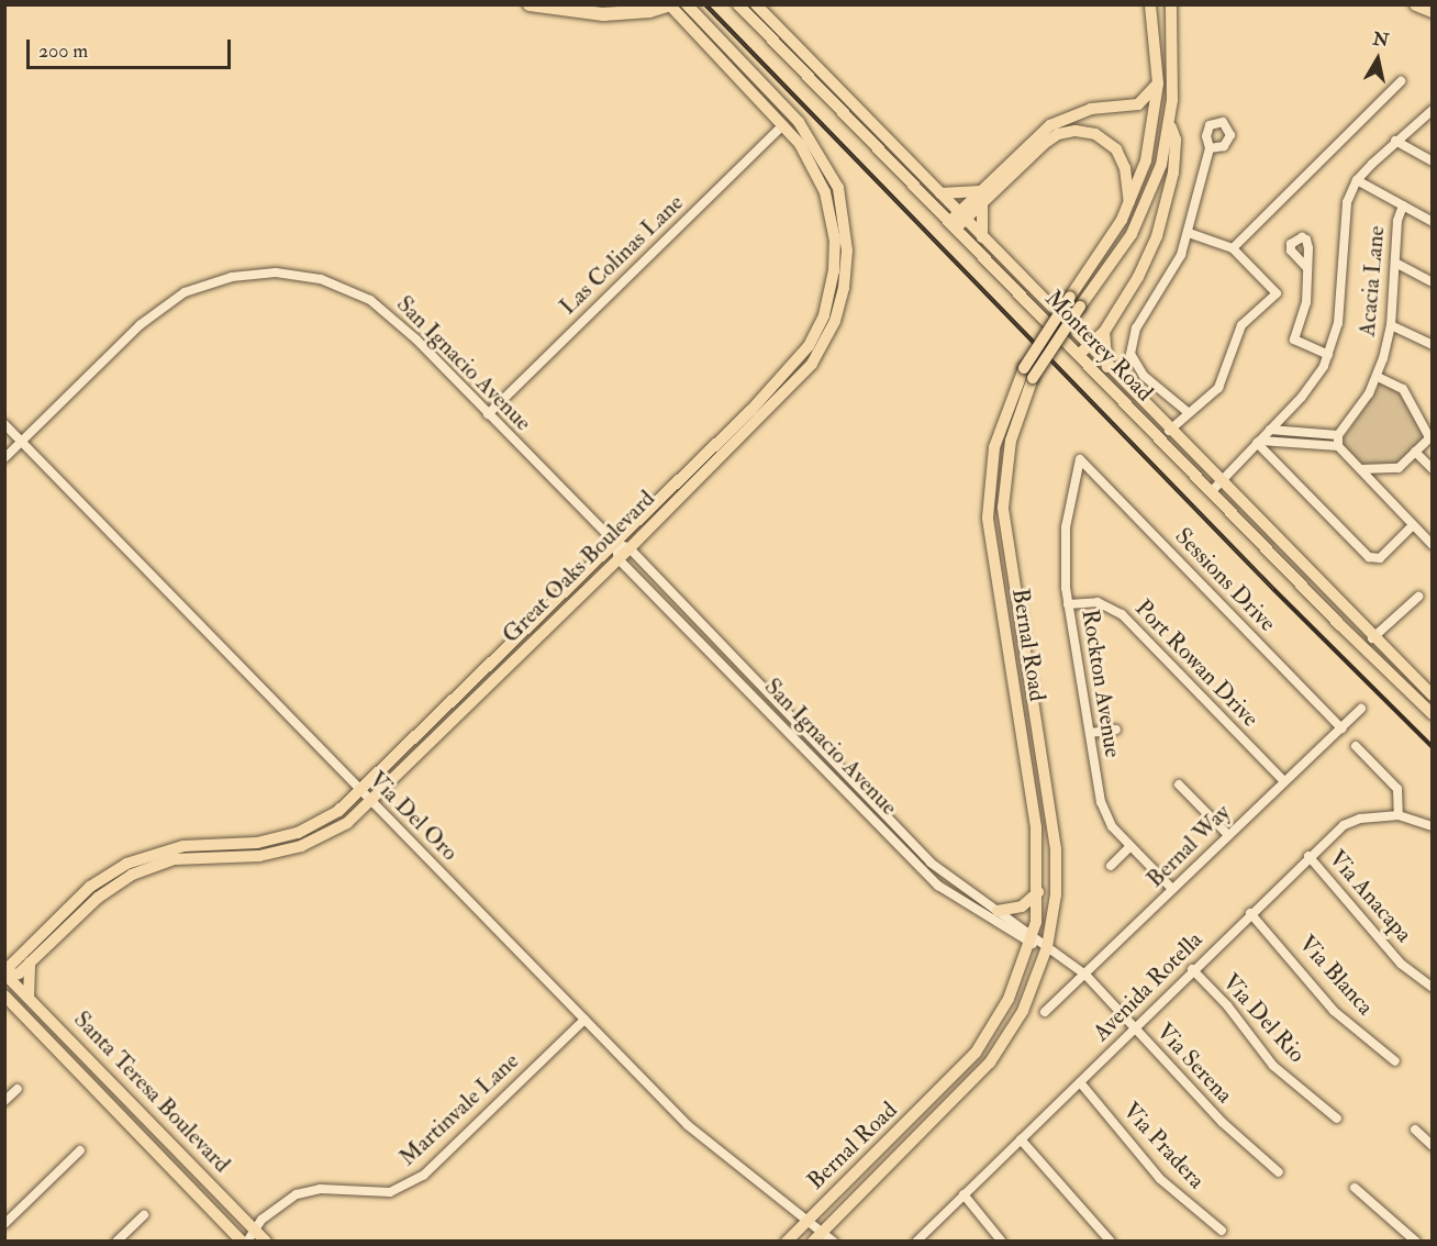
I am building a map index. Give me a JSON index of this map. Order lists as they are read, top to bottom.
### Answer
{
  "streets": {
    "main road": [
      "Monterey Road",
      "Great Oaks Boulevard",
      "Bernal Road",
      "Santa Teresa Boulevard"
    ],
    "street": [
      "Las Colinas Lane",
      "Acacia Lane",
      "San Ignacio Avenue",
      "Sessions Drive",
      "Port Rowan Drive",
      "Rockton Avenue",
      "Via Del Oro",
      "Bernal Way",
      "Via Anacapa",
      "Via Blanca",
      "Avenida Rotella",
      "Via Del Rio",
      "Via Serena",
      "Martinvale Lane",
      "Via Pradera"
    ]
  },
  "crossings": [
    ["Las Colinas Lane", "San Ignacio Avenue"],
    ["Las Colinas Lane", "Great Oaks Boulevard"],
    ["San Ignacio Avenue", "Great Oaks Boulevard"],
    ["San Ignacio Avenue", "Bernal Road"],
    ["San Ignacio Avenue", "Via Del Oro"],
    ["San Ignacio Avenue", "Bernal Way"],
    ["San Ignacio Avenue", "Via Serena"],
    ["Great Oaks Boulevard", "Via Del Oro"],
    ["Great Oaks Boulevard", "Santa Teresa Boulevard"],
    ["Sessions Drive", "Rockton Avenue"],
    ["Sessions Drive", "Bernal Way"],
    ["Bernal Road", "Via Del Oro"],
    ["Port Rowan Drive", "Rockton Avenue"],
    ["Port Rowan Drive", "Bernal Way"],
    ["Rockton Avenue", "Bernal Way"],
    ["Via Del Oro", "Martinvale Lane"],
    ["Bernal Way", "Via Serena"],
    ["Via Anacapa", "Avenida Rotella"],
    ["Via Blanca", "Avenida Rotella"],
    ["Avenida Rotella", "Via Del Rio"],
    ["Avenida Rotella", "Via Serena"],
    ["Avenida Rotella", "Via Pradera"],
    ["Santa Teresa Boulevard", "Martinvale Lane"]
  ],
  "scale_bar": "200 m",
  "north": "top"
}
